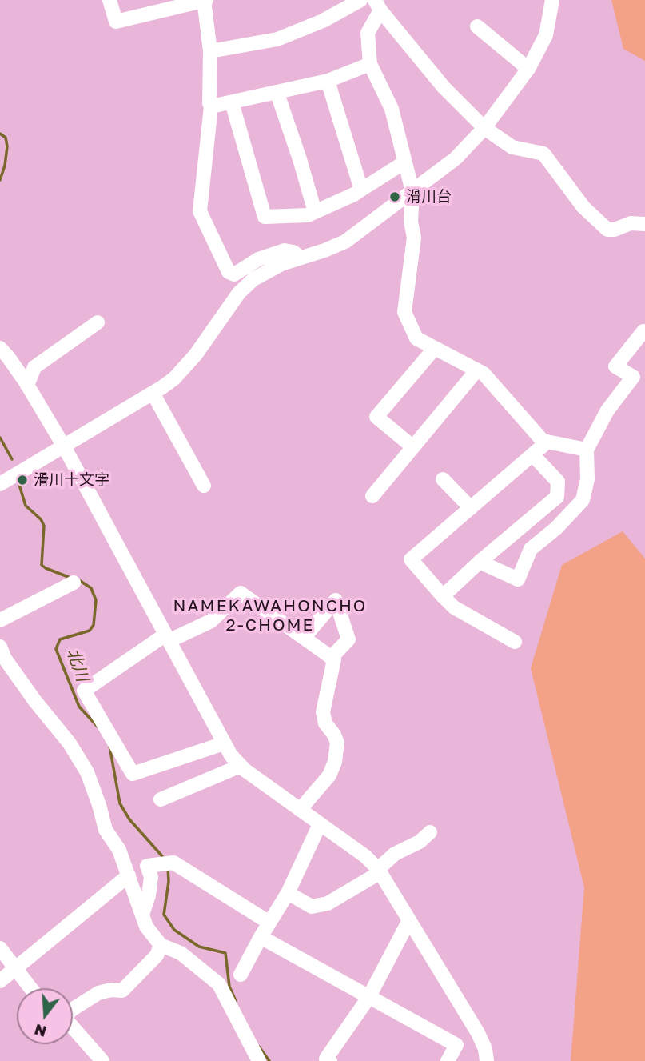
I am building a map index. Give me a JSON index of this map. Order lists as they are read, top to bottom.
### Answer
{
  "districts": ["NAMEKAWAHONCHO 2-CHOME"],
  "water": ["北川"],
  "places": ["滑川台", "滑川十文字"],
  "north": "bottom"
}
